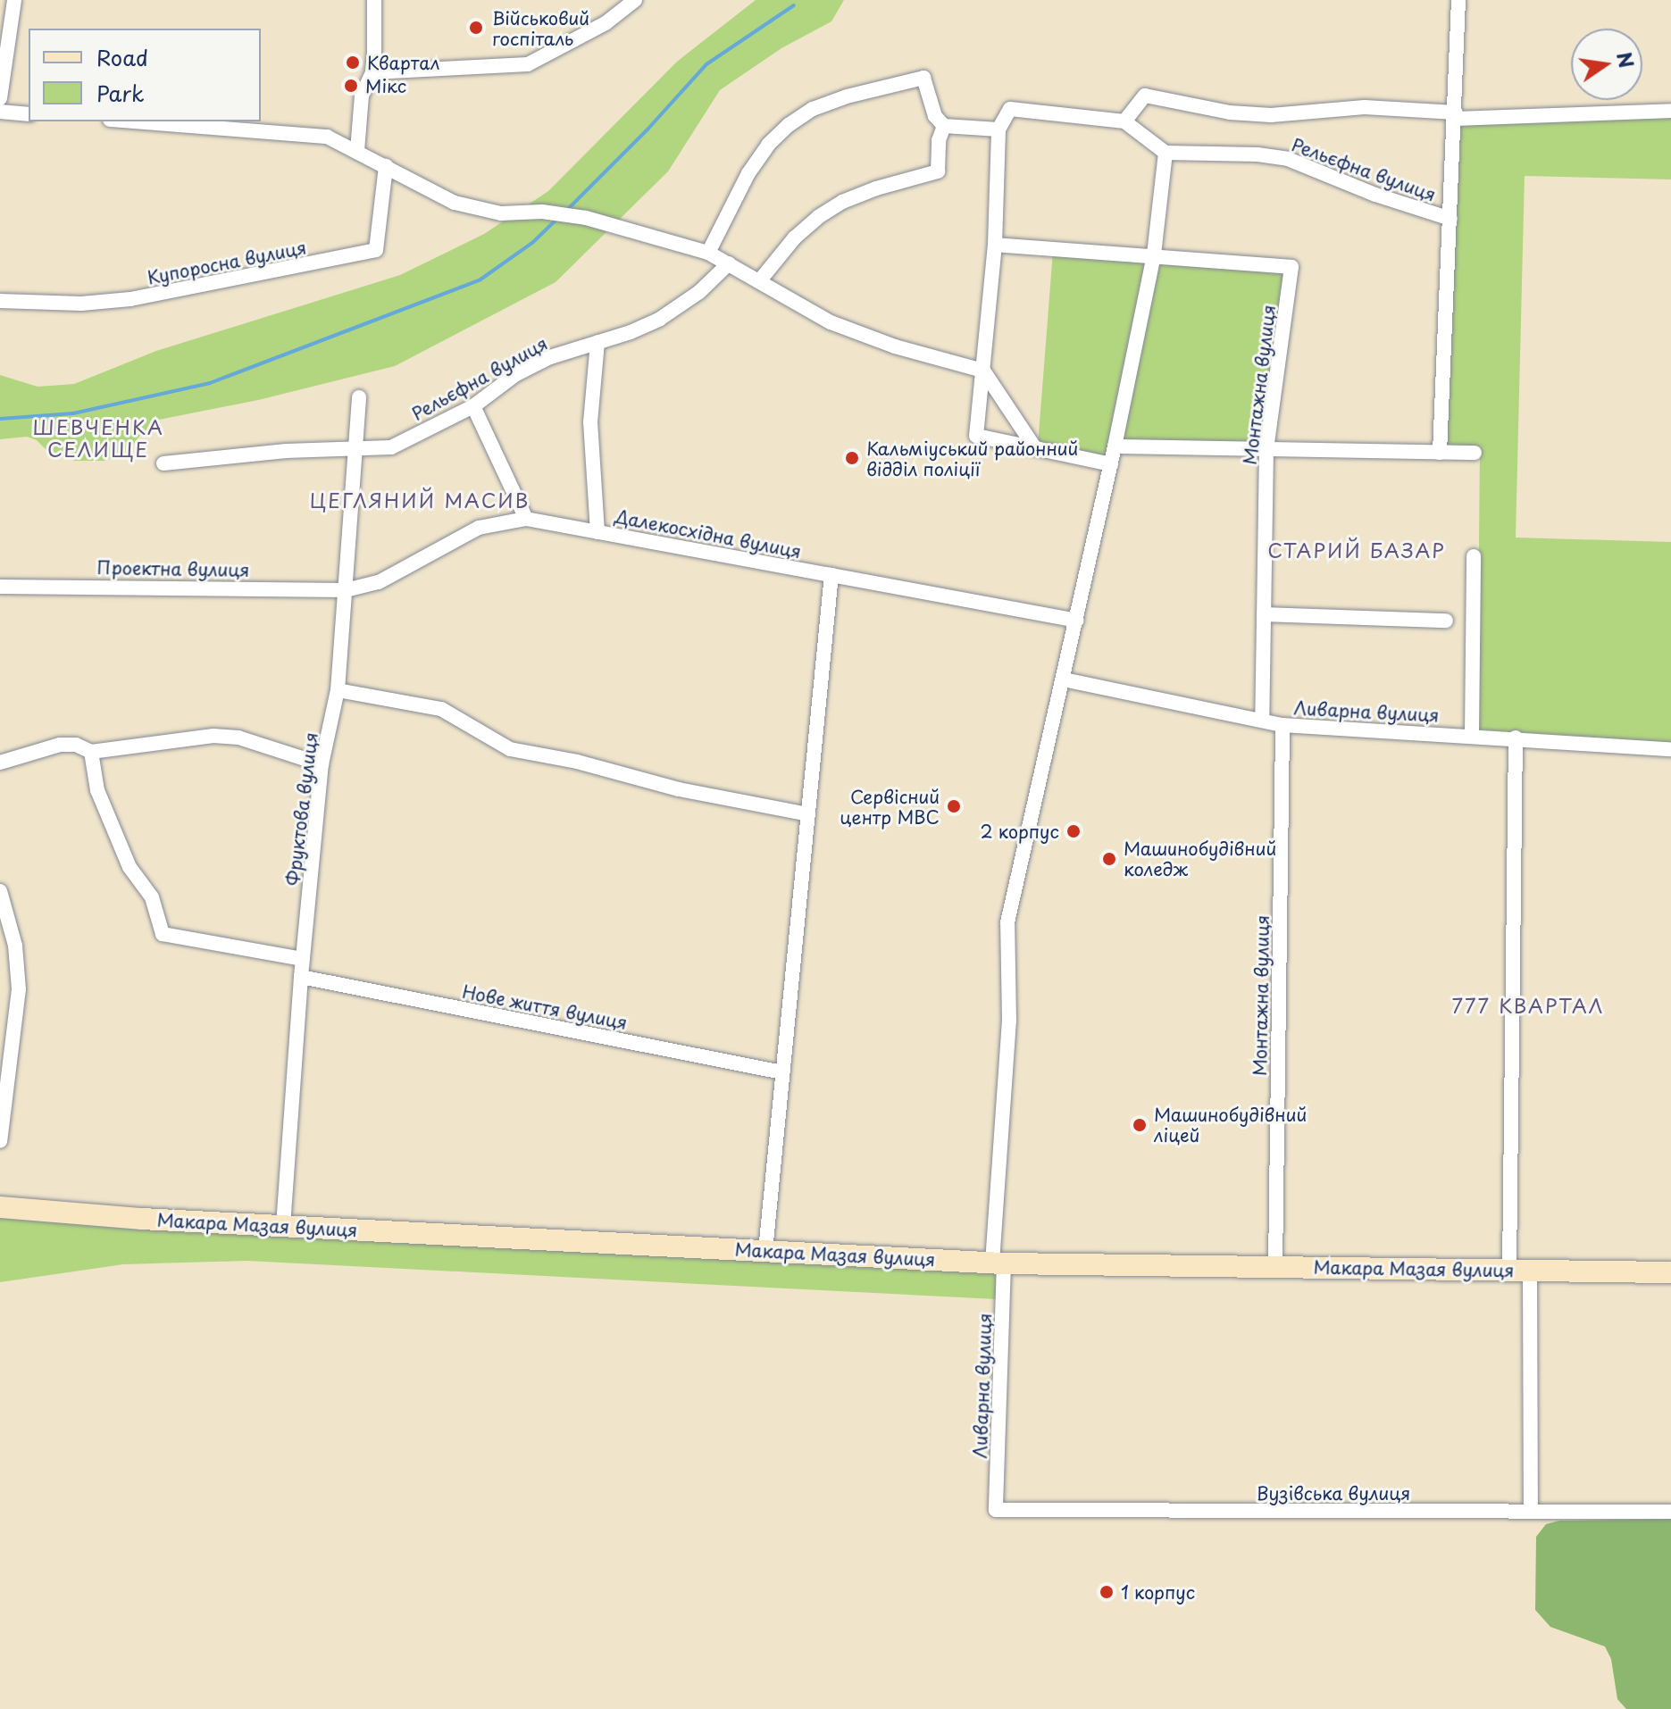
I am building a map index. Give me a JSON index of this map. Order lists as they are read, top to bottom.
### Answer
{
  "streets": {
    "main road": ["Макара Мазая вулиця"],
    "street": [
      "Рельєфна вулиця",
      "Купоросна вулиця",
      "Монтажна вулиця",
      "Далекосхідна вулиця",
      "Проектна вулиця",
      "Ливарна вулиця",
      "Фруктова вулиця",
      "Нове життя вулиця",
      "Вузівська вулиця"
    ]
  },
  "crossings": [
    ["Рельєфна вулиця", "Ливарна вулиця"],
    ["Рельєфна вулиця", "Фруктова вулиця"],
    ["Монтажна вулиця", "Ливарна вулиця"],
    ["Монтажна вулиця", "Макара Мазая вулиця"],
    ["Далекосхідна вулиця", "Проектна вулиця"],
    ["Далекосхідна вулиця", "Ливарна вулиця"],
    ["Далекосхідна вулиця", "Фруктова вулиця"],
    ["Проектна вулиця", "Фруктова вулиця"],
    ["Ливарна вулиця", "Макара Мазая вулиця"],
    ["Ливарна вулиця", "Вузівська вулиця"],
    ["Фруктова вулиця", "Нове життя вулиця"],
    ["Фруктова вулиця", "Макара Мазая вулиця"]
  ],
  "districts": [
    "ШЕВЧЕНКА СЕЛИЩЕ",
    "ЦЕГЛЯНИЙ МАСИВ",
    "СТАРИЙ БАЗАР",
    "777 КВАРТАЛ"
  ],
  "places": [
    "Військовий госпіталь",
    "Квартал",
    "Мікс",
    "Кальміуський районний відділ поліції",
    "Сервісний центр МВС",
    "2 корпус",
    "Машинобудівний коледж",
    "Машинобудівний ліцей",
    "1 корпус"
  ],
  "legend": ["Road", "Park"],
  "north": "right"
}
